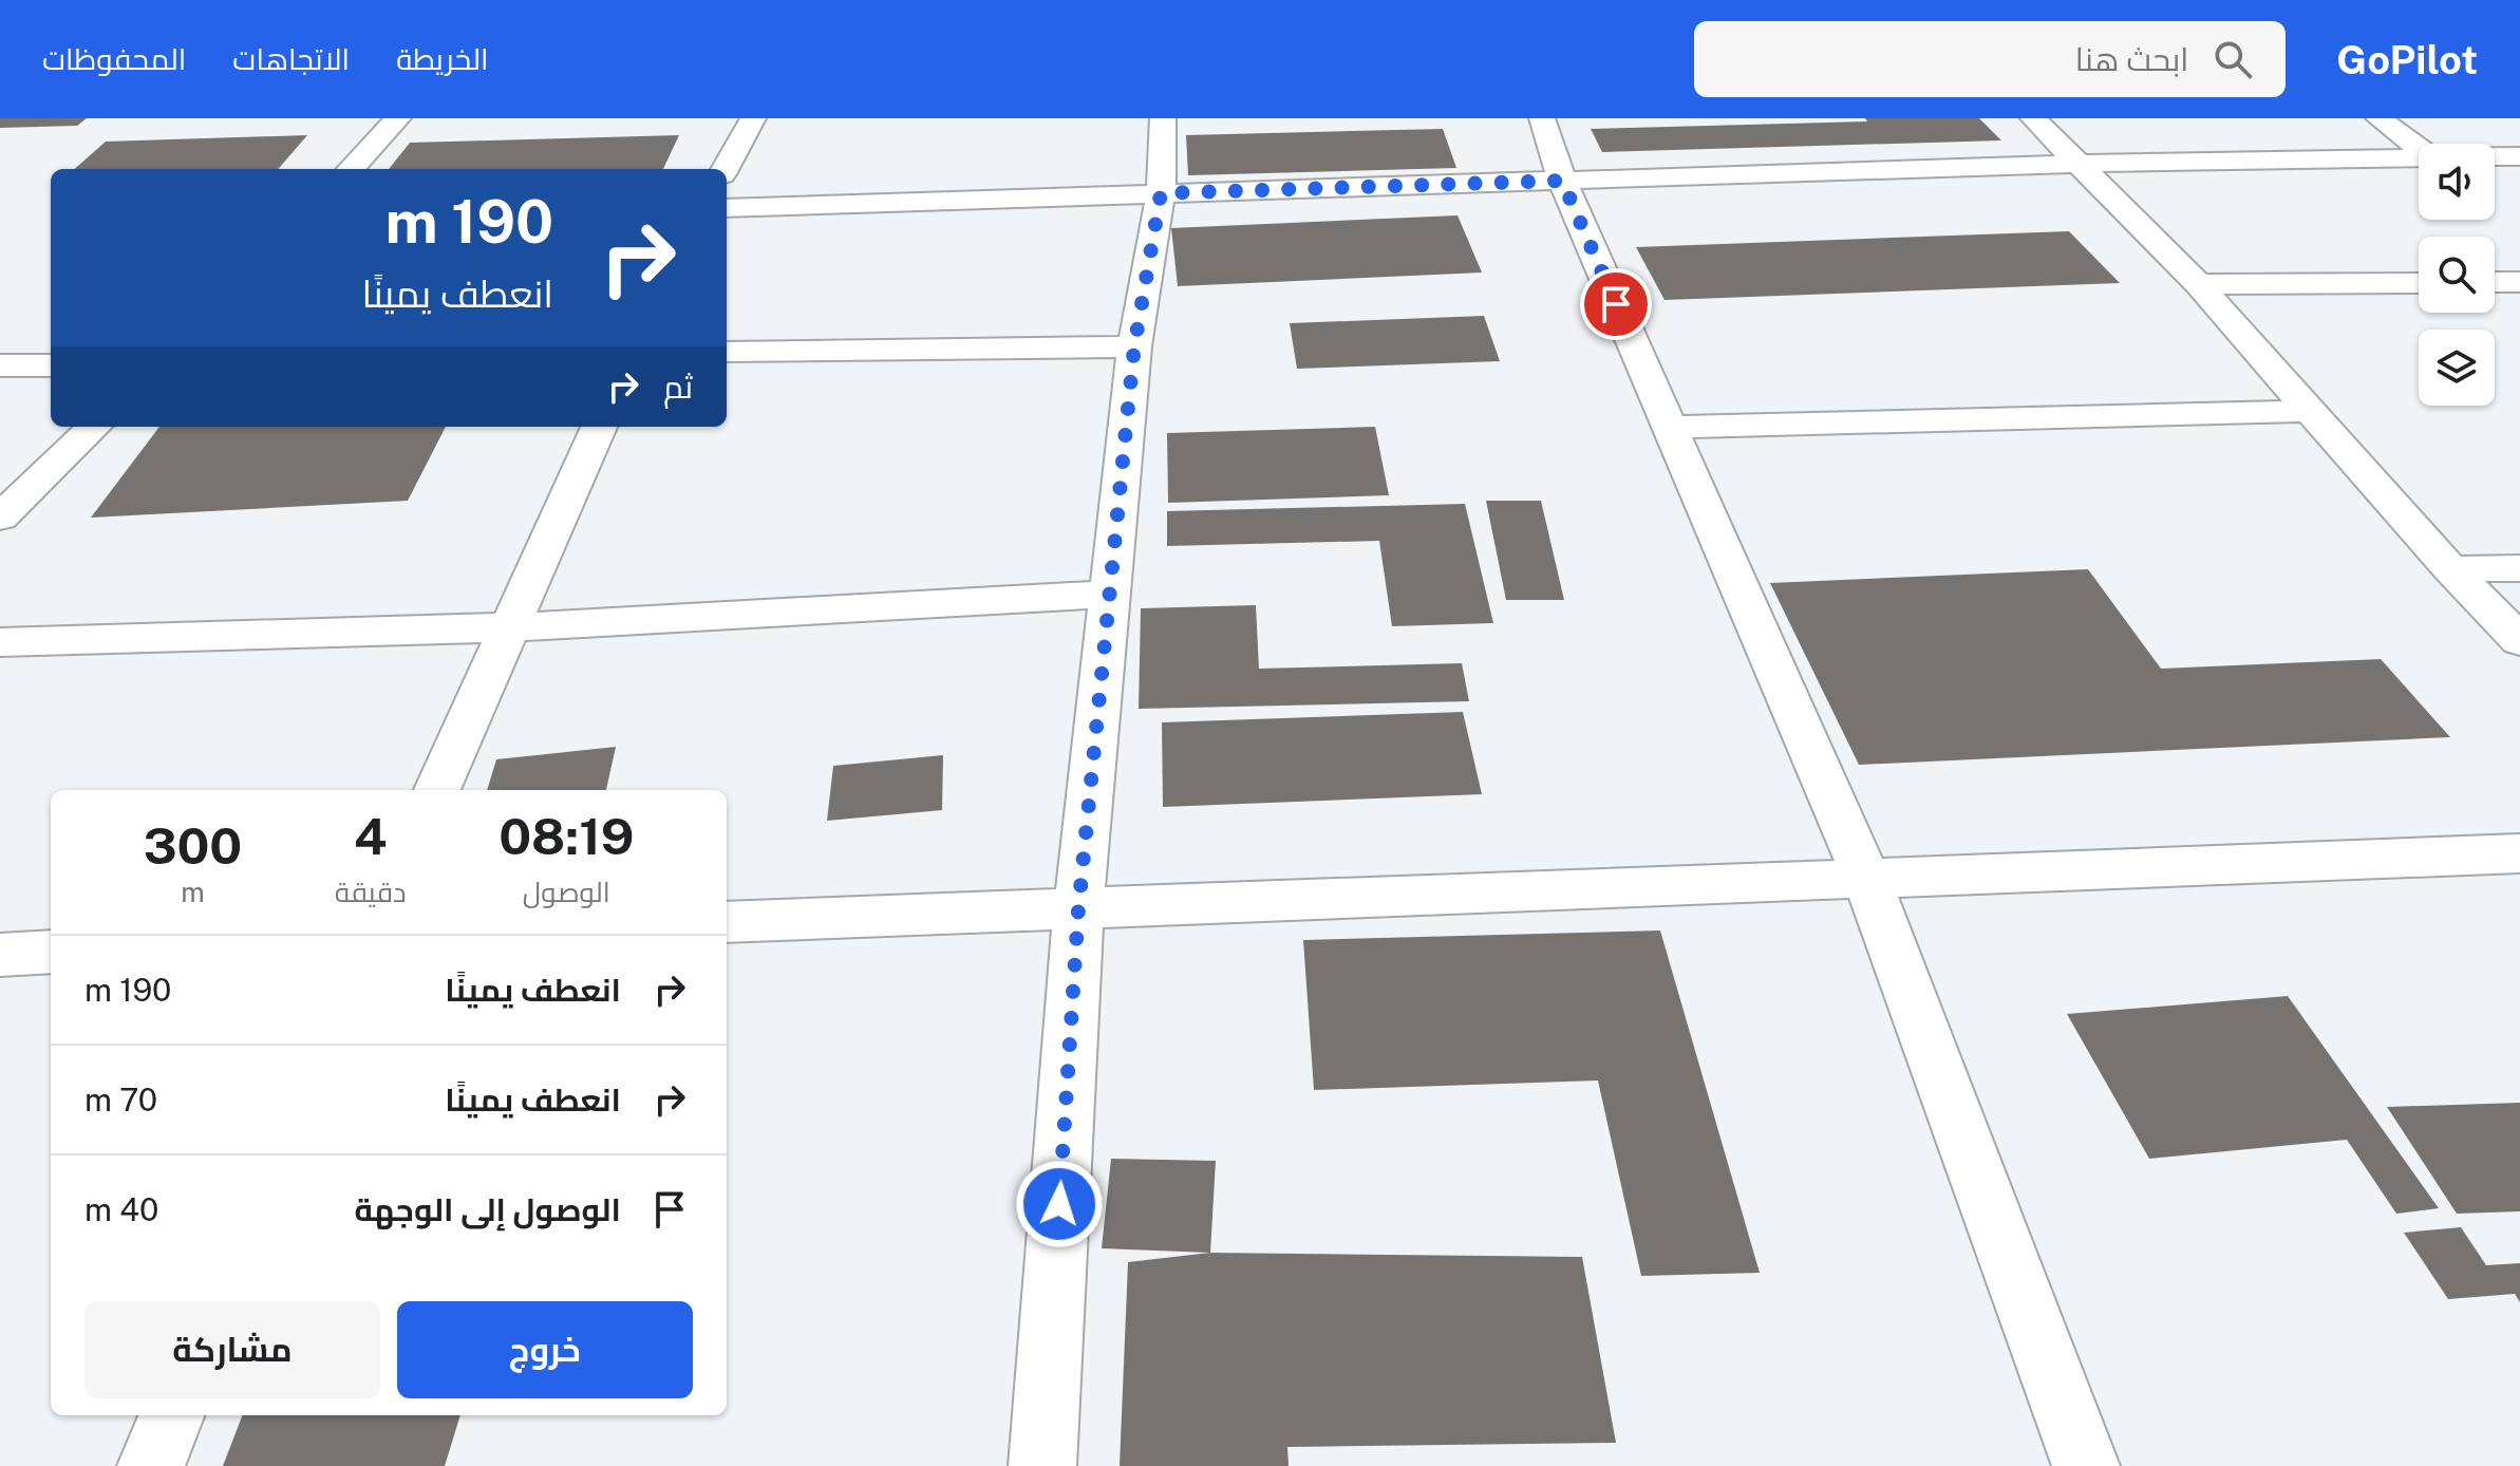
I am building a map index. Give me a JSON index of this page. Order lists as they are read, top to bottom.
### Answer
{
  "page": {
    "header": "GoPilot",
    "search": "ابحث هنا",
    "nav": ["الخريطة", "الاتجاهات", "المحفوظات"],
    "turn": ["190 m", "انعطف يمينًا"],
    "then": "ثم",
    "eta": [
      "08:19",
      "الوصول",
      "4",
      "دقيقة",
      "300",
      "m"
    ],
    "list": [
      {
        "name": "انعطف يمينًا",
        "value": "190 m"
      },
      {
        "name": "انعطف يمينًا",
        "value": "70 m"
      },
      {
        "name": "الوصول إلى الوجهة",
        "value": "40 m"
      }
    ],
    "buttons": ["خروج", "مشاركة"]
  }
}
